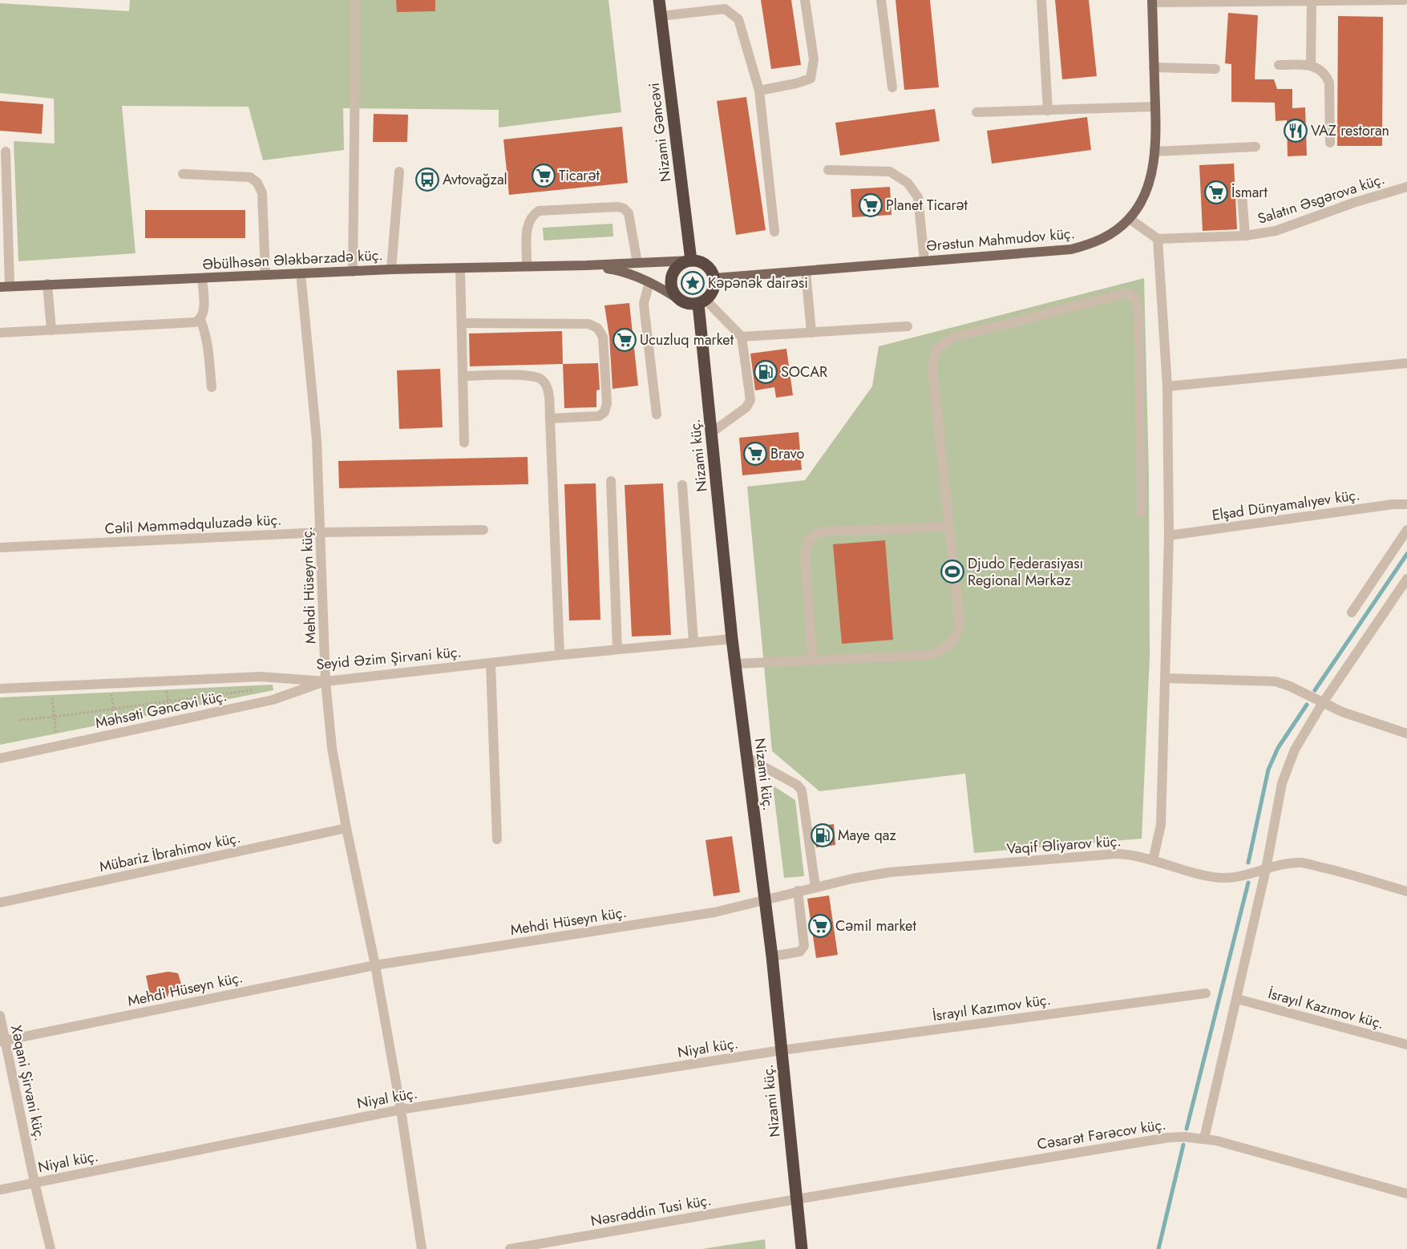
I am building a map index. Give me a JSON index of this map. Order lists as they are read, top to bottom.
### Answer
{
  "streets": {
    "highway": ["Nizami Gəncəvi", "Nizami küç."],
    "main road": ["Ərəstun Mahmudov küç.", "Əbülhəsən Ələkbərzadə küç."],
    "street": [
      "Salatın Əsgərova küç.",
      "Elşad Dünyamalıyev küç.",
      "Cəlil Məmmədquluzadə küç.",
      "Mehdi Hüseyn küç.",
      "Seyid Əzim Şirvani küç.",
      "Məhsəti Gəncəvi küç.",
      "Vaqif Əliyarov küç.",
      "Mübariz İbrahimov küç.",
      "İsrayıl Kazımov küç.",
      "Niyal küç.",
      "Xəqani Şirvani küç.",
      "Cəsarət Fərəcov küç.",
      "Nəsrəddin Tusi küç."
    ]
  },
  "crossings": [
    ["Nizami Gəncəvi", "Ərəstun Mahmudov küç."],
    ["Nizami Gəncəvi", "Nizami küç."],
    ["Ərəstun Mahmudov küç.", "Nizami küç."],
    ["Əbülhəsən Ələkbərzadə küç.", "Mehdi Hüseyn küç."],
    ["Nizami küç.", "Mehdi Hüseyn küç."],
    ["Nizami küç.", "Seyid Əzim Şirvani küç."],
    ["Nizami küç.", "Vaqif Əliyarov küç."],
    ["Nizami küç.", "İsrayıl Kazımov küç."],
    ["Nizami küç.", "Niyal küç."],
    ["Nizami küç.", "Cəsarət Fərəcov küç."],
    ["Nizami küç.", "Nəsrəddin Tusi küç."],
    ["Cəlil Məmmədquluzadə küç.", "Mehdi Hüseyn küç."],
    ["Mehdi Hüseyn küç.", "Seyid Əzim Şirvani küç."],
    ["Mehdi Hüseyn küç.", "Məhsəti Gəncəvi küç."],
    ["Mehdi Hüseyn küç.", "Vaqif Əliyarov küç."],
    ["Mehdi Hüseyn küç.", "Mübariz İbrahimov küç."],
    ["Mehdi Hüseyn küç.", "Niyal küç."],
    ["Mehdi Hüseyn küç.", "Xəqani Şirvani küç."],
    ["Seyid Əzim Şirvani küç.", "Məhsəti Gəncəvi küç."],
    ["İsrayıl Kazımov küç.", "Niyal küç."],
    ["Niyal küç.", "Xəqani Şirvani küç."],
    ["Cəsarət Fərəcov küç.", "Nəsrəddin Tusi küç."]
  ],
  "places": {
    "restaurant": ["VAZ restoran"],
    "supermarket": [
      "Ticarət",
      "İsmart",
      "Planet Ticarət",
      "Ucuzluq market",
      "Bravo",
      "Cəmil market"
    ],
    "bus stop": ["Avtovağzal"],
    "place": ["Kəpənək dairəsi"],
    "fuel station": ["SOCAR", "Maye qaz"],
    "sports": ["Djudo Federasiyası Regional Mərkəz"]
  }
}
